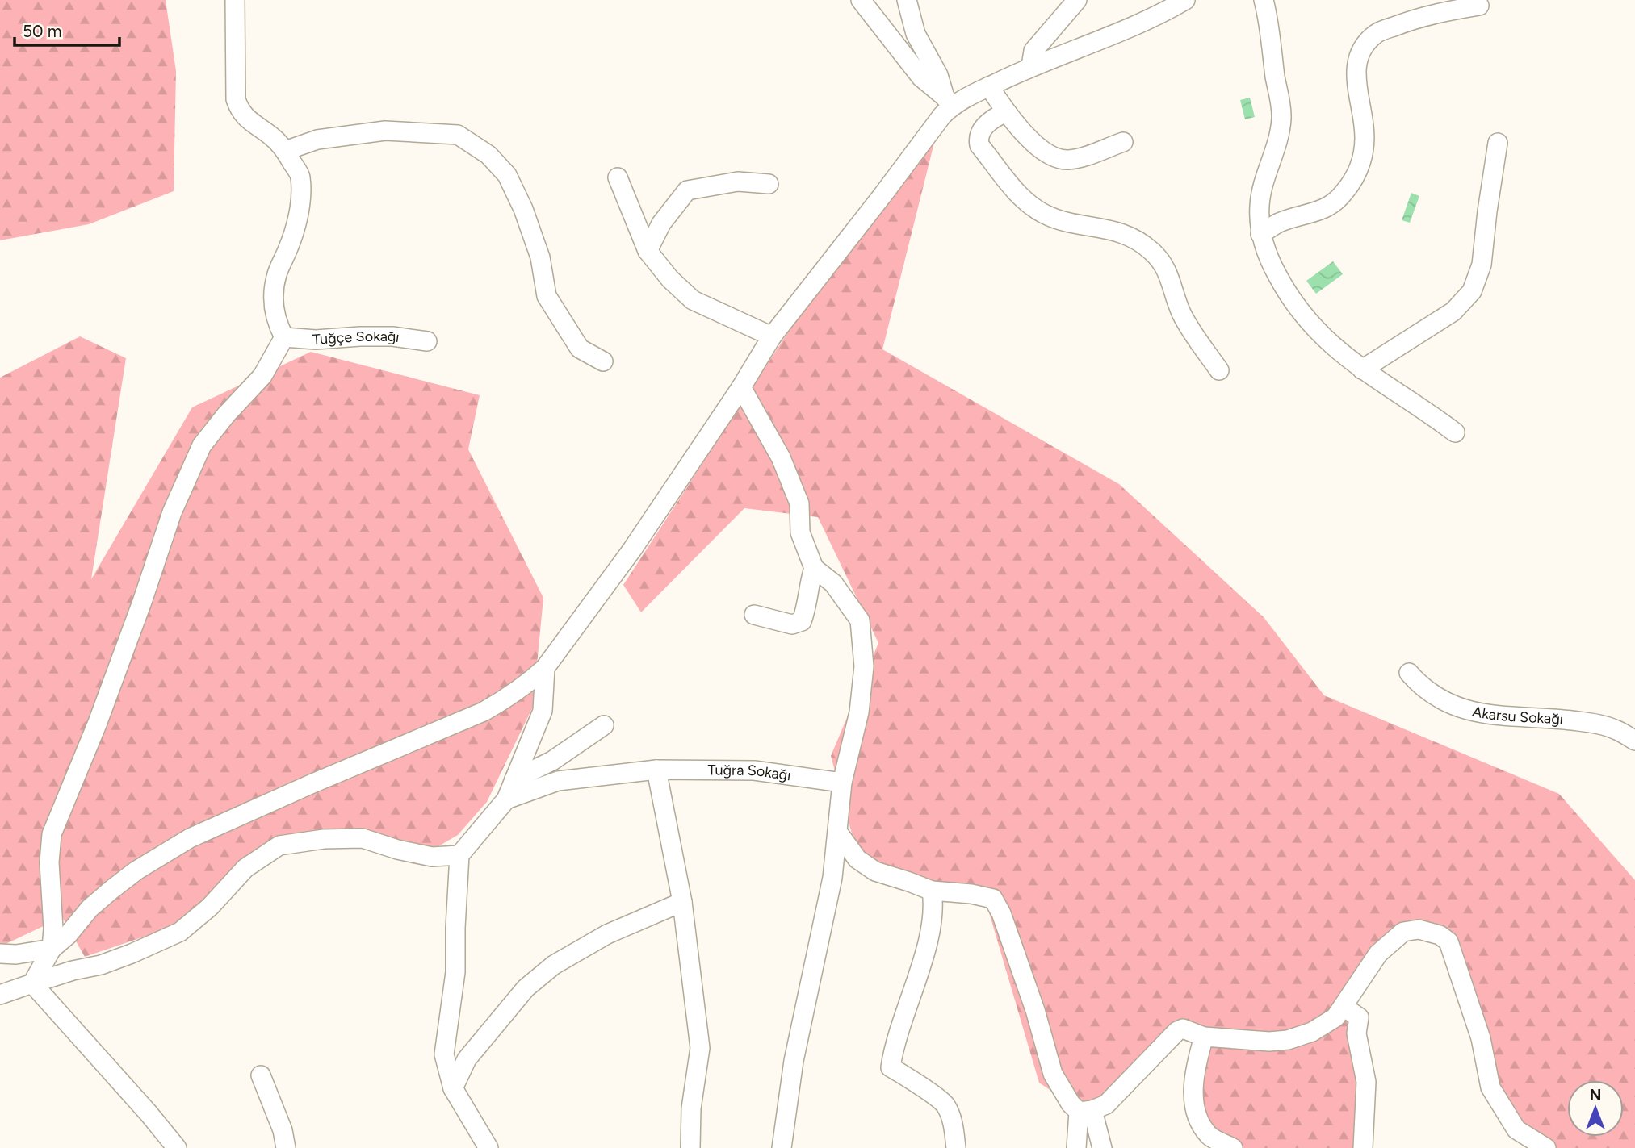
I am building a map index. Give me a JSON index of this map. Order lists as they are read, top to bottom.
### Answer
{
  "streets": {
    "street": ["Tuğçe Sokağı", "Akarsu Sokağı", "Tuğra Sokağı"]
  },
  "scale_bar": "50 m",
  "north": "top"
}
